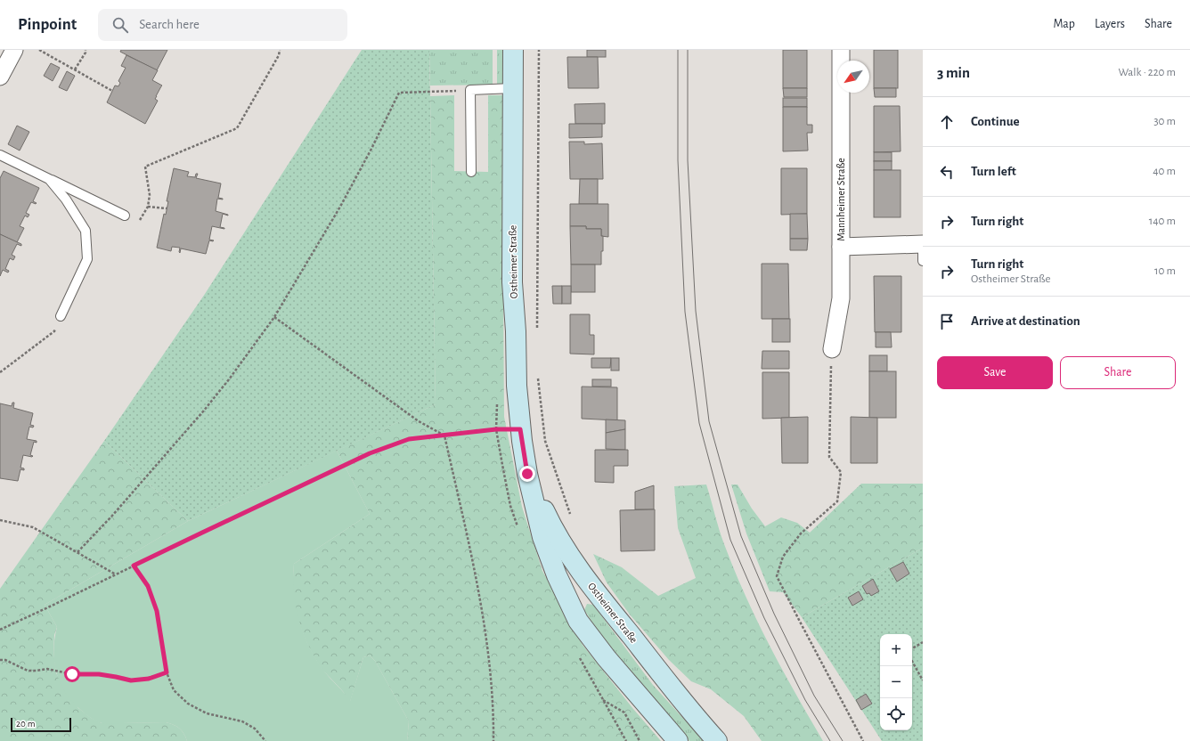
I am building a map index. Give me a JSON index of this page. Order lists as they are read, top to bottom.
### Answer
{
  "streets": {
    "main road": ["Ostheimer Straße"],
    "street": ["Mannheimer Straße"]
  },
  "scale_bar": "20 m",
  "north": "bottom left",
  "page": {
    "header": "Pinpoint",
    "search": "Search here",
    "nav": ["Map", "Layers", "Share"],
    "heading": ["3 min", "Walk · 220 m"],
    "list": [
      ["Continue", "30 m"],
      ["Turn left", "40 m"],
      ["Turn right", "140 m"],
      ["Turn right", "Ostheimer Straße", "10 m"],
      "Arrive at destination"
    ],
    "buttons": ["Save", "Share"],
    "map_buttons": ["+", "−"],
    "scale": "20 m"
  }
}
